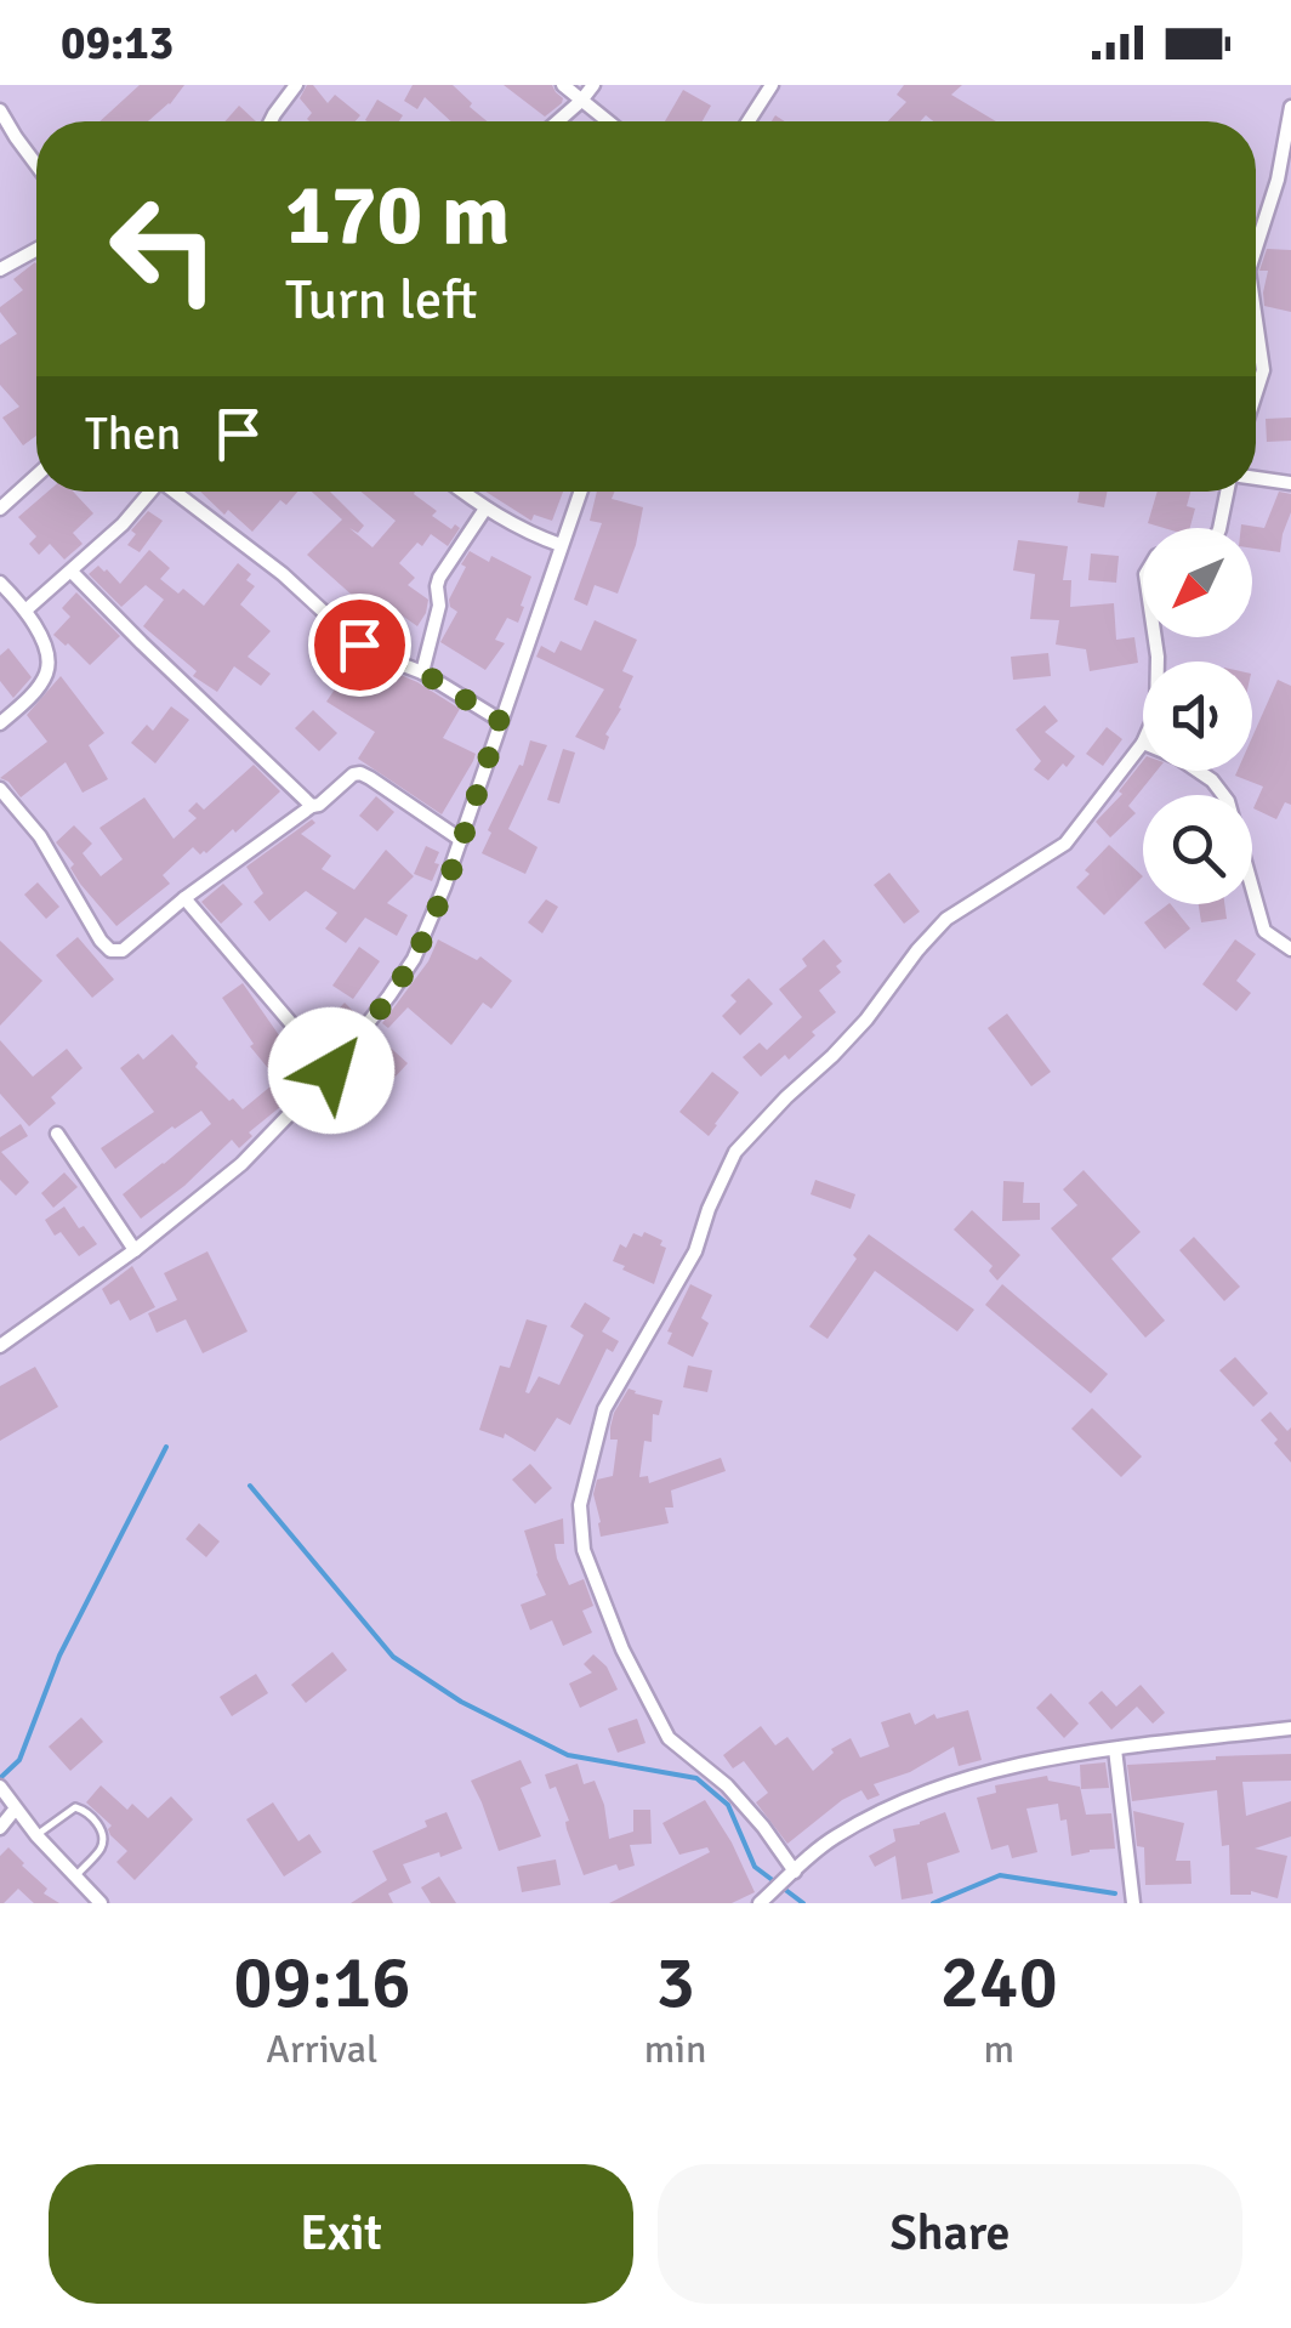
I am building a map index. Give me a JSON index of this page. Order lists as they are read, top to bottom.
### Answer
{
  "north": "bottom left",
  "page": {
    "status": "09:13",
    "turn": ["170 m", "Turn left"],
    "then": "Then",
    "eta": [
      "09:16",
      "Arrival",
      "3",
      "min",
      "240",
      "m"
    ],
    "buttons": ["Exit", "Share"]
  }
}
